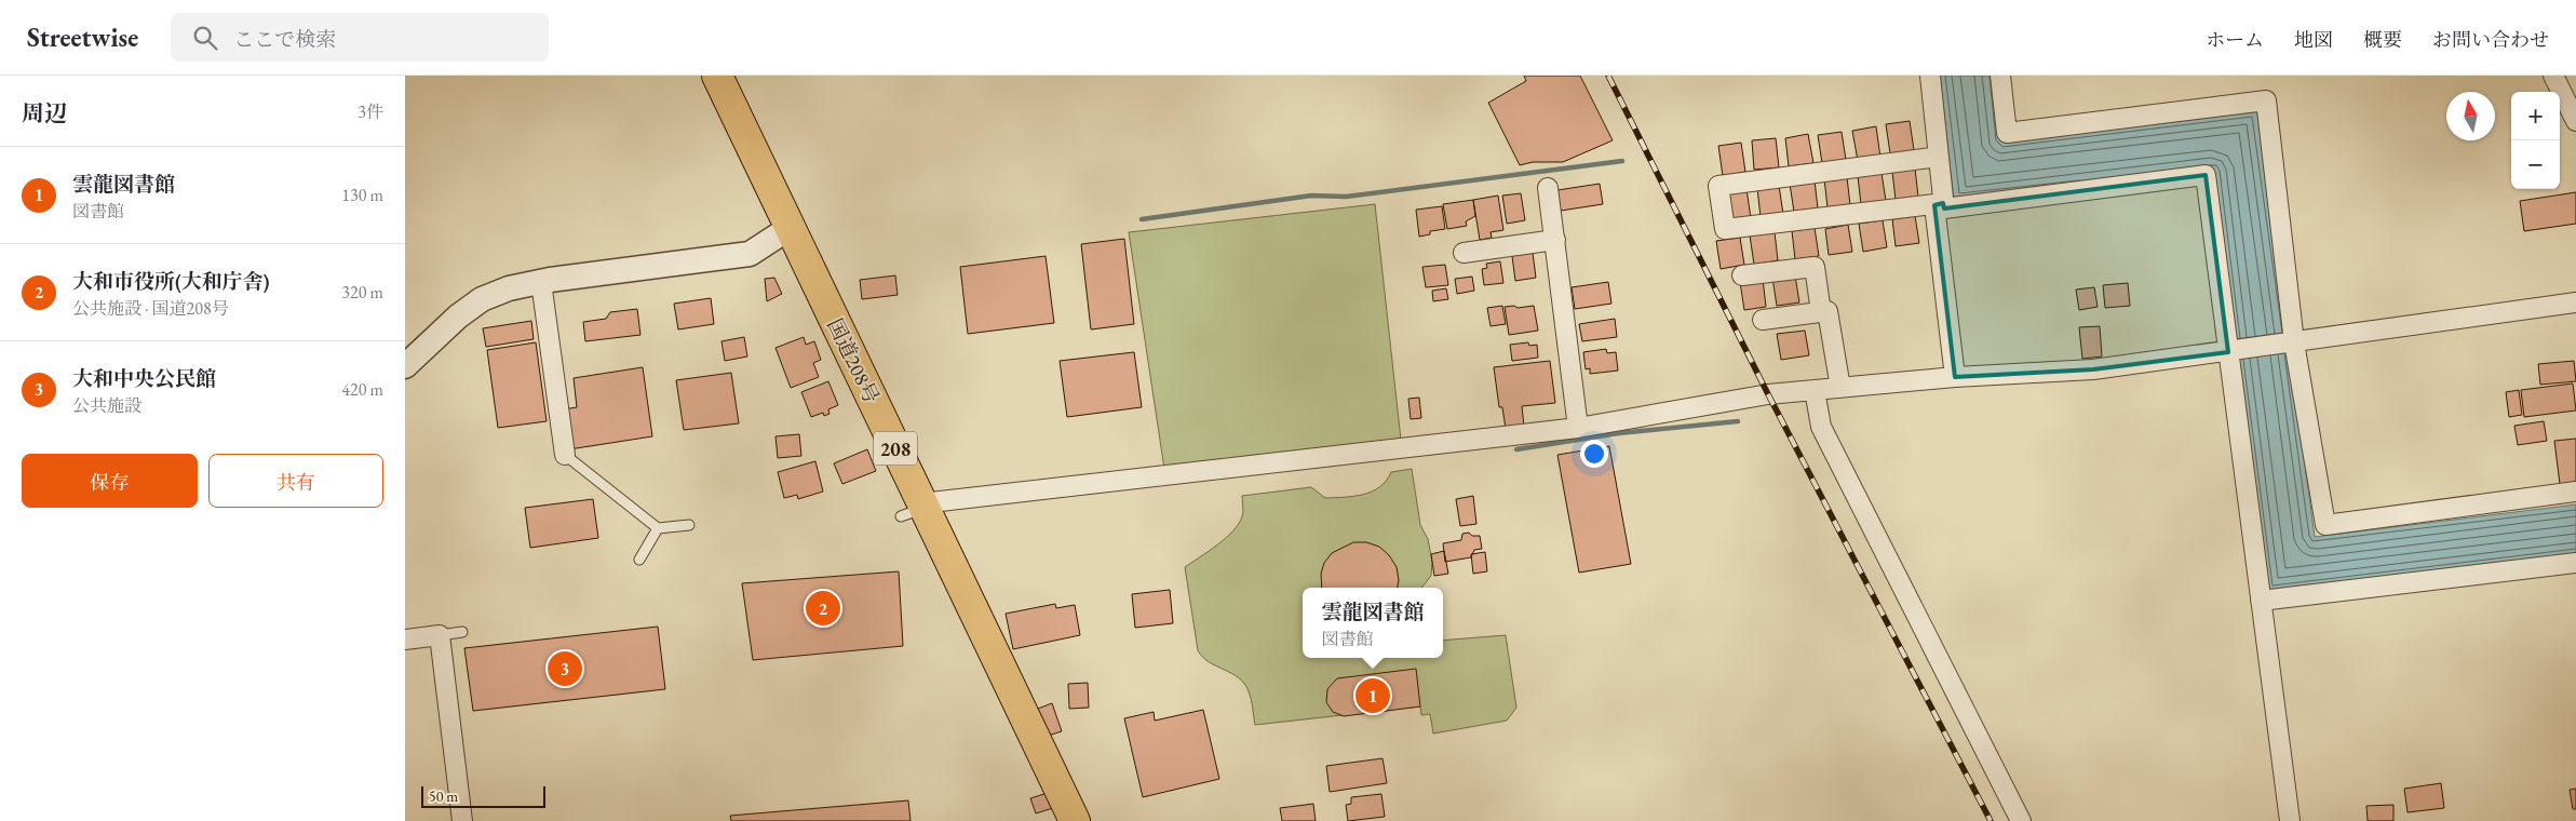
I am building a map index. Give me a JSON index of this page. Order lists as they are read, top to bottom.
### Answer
{
  "streets": {
    "highway": ["国道208号", "208"]
  },
  "scale_bar": "50 m",
  "north": "top",
  "page": {
    "header": "Streetwise",
    "search": "ここで検索",
    "nav": [
      "ホーム",
      "地図",
      "概要",
      "お問い合わせ"
    ],
    "heading": ["周辺", "3件"],
    "map_buttons": ["+", "−"],
    "list": [
      {
        "mark": "1",
        "name": "雲龍図書館",
        "note": "図書館",
        "value": "130 m"
      },
      {
        "mark": "2",
        "name": "大和市役所(大和庁舎)",
        "note": "公共施設 · 国道208号",
        "value": "320 m"
      },
      {
        "mark": "3",
        "name": "大和中央公民館",
        "note": "公共施設",
        "value": "420 m"
      }
    ],
    "buttons": ["保存", "共有"],
    "popup": ["雲龍図書館", "図書館"],
    "pins": ["2", "3", "1"],
    "scale": "50 m"
  }
}
